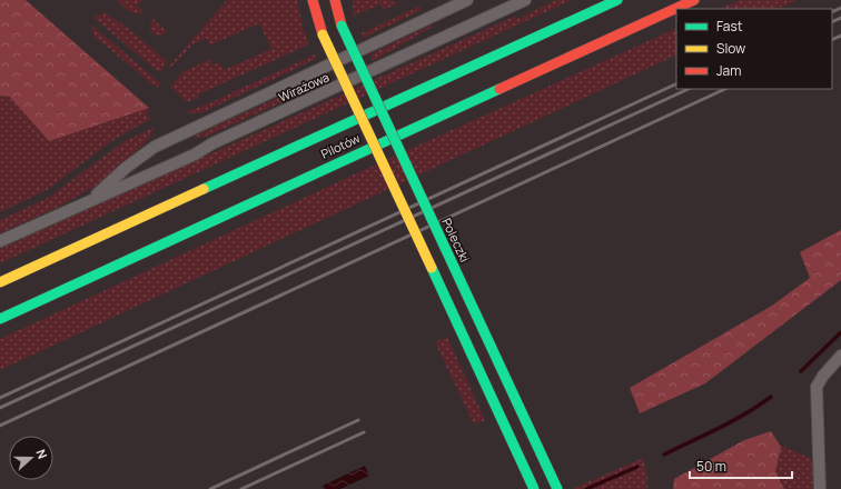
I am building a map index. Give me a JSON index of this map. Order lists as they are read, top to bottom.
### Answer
{
  "streets": {
    "main road": ["Pilotów", "Poleczki"],
    "street": ["Wirażowa"]
  },
  "legend": ["Fast", "Slow", "Jam"],
  "scale_bar": "50 m",
  "north": "right"
}
